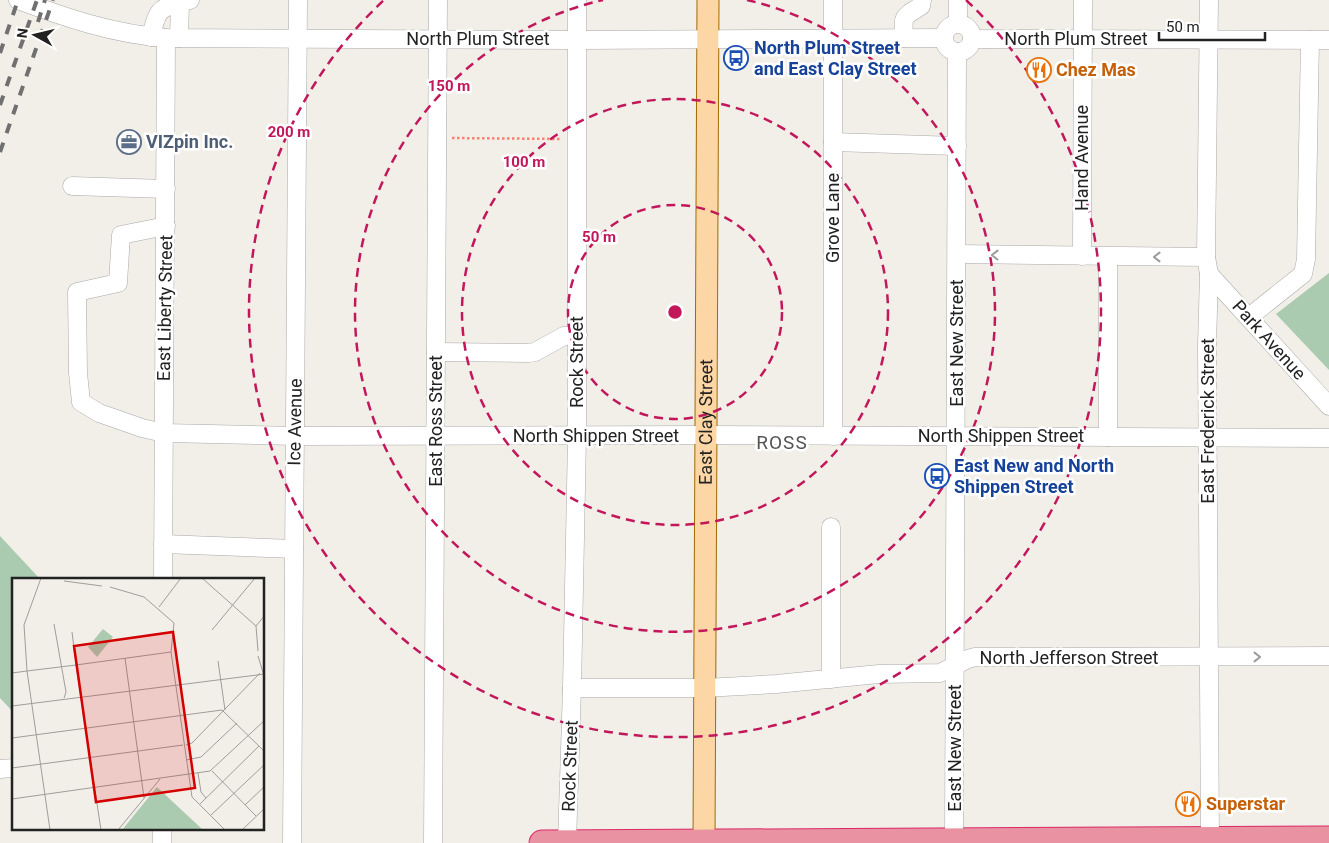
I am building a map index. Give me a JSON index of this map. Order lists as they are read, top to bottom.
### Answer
{
  "streets": {
    "main road": ["East Clay Street"],
    "street": [
      "North Plum Street",
      "Hand Avenue",
      "Grove Lane",
      "East Liberty Street",
      "Park Avenue",
      "East New Street",
      "Rock Street",
      "East Ross Street",
      "East Frederick Street",
      "Ice Avenue",
      "North Shippen Street",
      "North Jefferson Street"
    ]
  },
  "crossings": [
    ["North Plum Street", "Hand Avenue"],
    ["North Plum Street", "Grove Lane"],
    ["North Plum Street", "East Liberty Street"],
    ["North Plum Street", "East New Street"],
    ["North Plum Street", "Rock Street"],
    ["North Plum Street", "East Ross Street"],
    ["North Plum Street", "East Clay Street"],
    ["North Plum Street", "East Frederick Street"],
    ["North Plum Street", "Ice Avenue"],
    ["Grove Lane", "North Shippen Street"],
    ["East Liberty Street", "North Shippen Street"],
    ["Park Avenue", "East Frederick Street"],
    ["East New Street", "North Shippen Street"],
    ["East New Street", "North Jefferson Street"],
    ["Rock Street", "North Shippen Street"],
    ["Rock Street", "North Jefferson Street"],
    ["East Ross Street", "North Shippen Street"],
    ["East Clay Street", "North Shippen Street"],
    ["East Clay Street", "North Jefferson Street"],
    ["East Frederick Street", "North Shippen Street"],
    ["East Frederick Street", "North Jefferson Street"],
    ["Ice Avenue", "North Shippen Street"]
  ],
  "districts": ["ROSS"],
  "places": {
    "bus stop": ["North Plum Street and East Clay Street", "East New and North Shippen Street"],
    "restaurant": ["Chez Mas", "Superstar"],
    "office": ["VIZpin Inc."]
  },
  "scale_bar": "50 m",
  "north": "left",
  "rings": [
    "150 m",
    "200 m",
    "100 m",
    "50 m"
  ]
}
